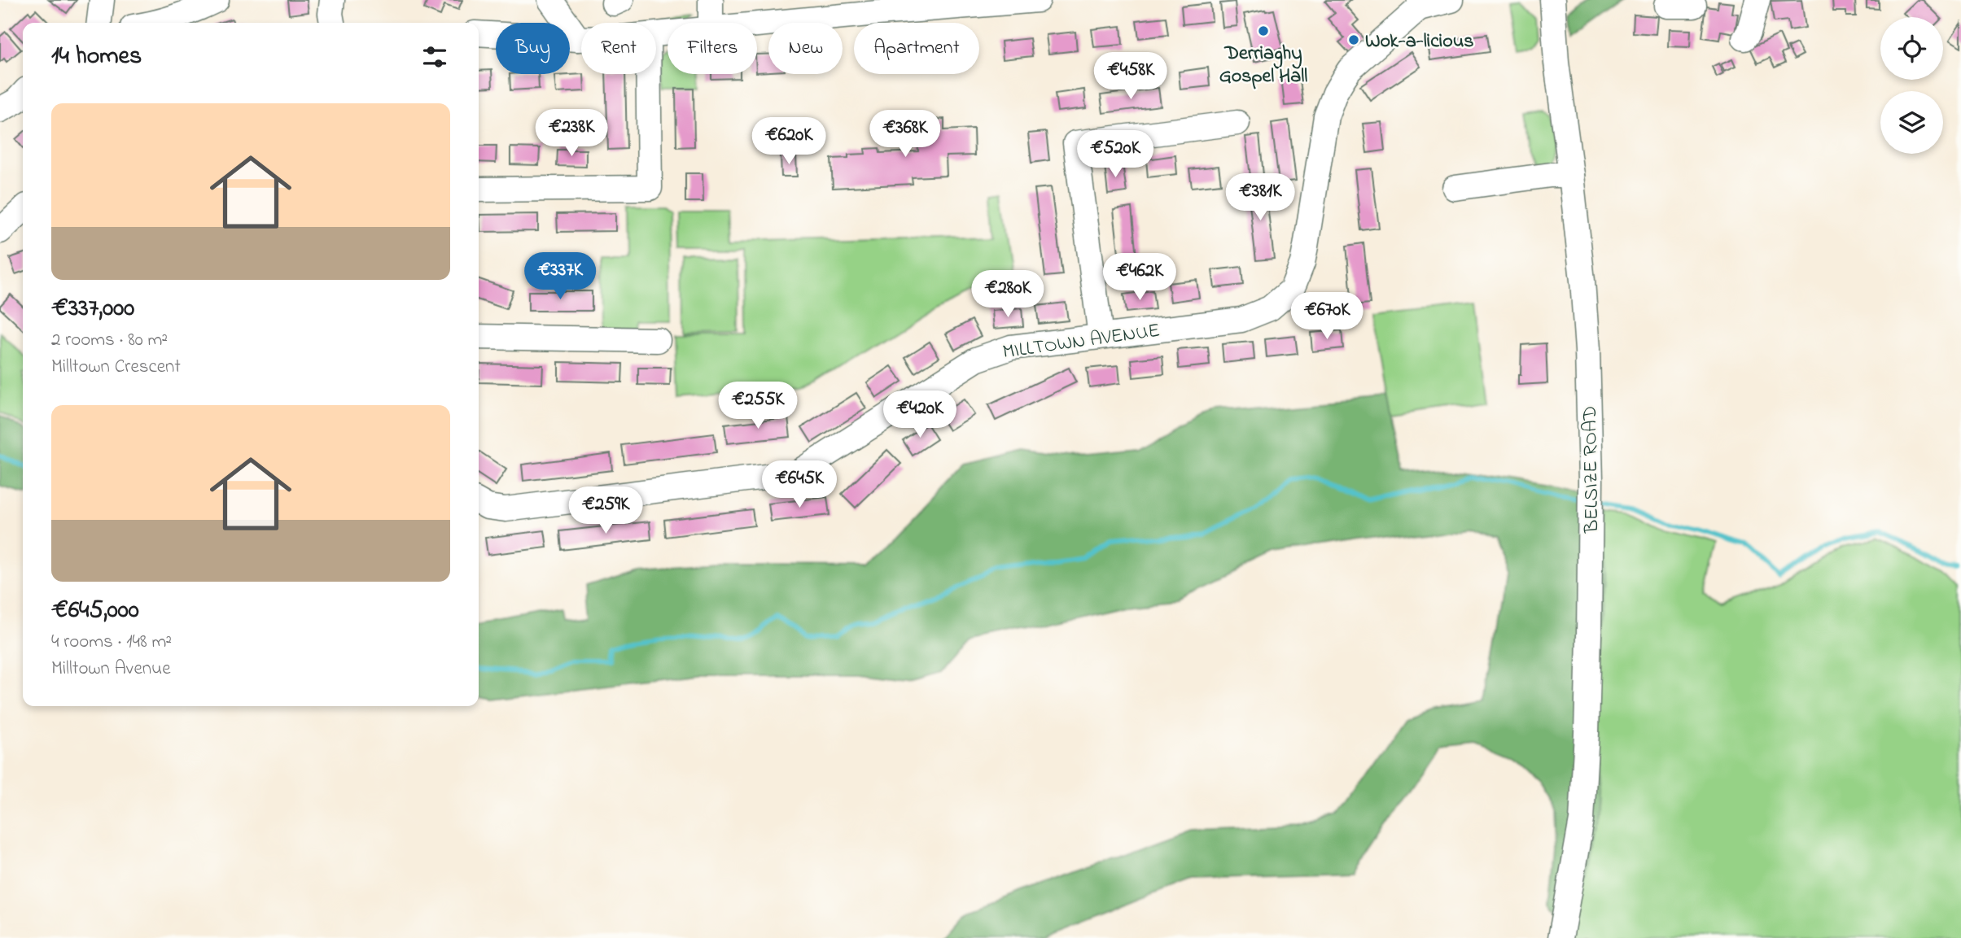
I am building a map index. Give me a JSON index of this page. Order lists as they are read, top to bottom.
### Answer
{
  "streets": {
    "street": ["MILLTOWN AVENUE", "BELSIZE ROAD"]
  },
  "places": ["Derriaghy Gospel Hall", "Wok-a-licious"],
  "page": {
    "chip": [
      "Buy",
      "Rent",
      "Filters",
      "New",
      "Apartment"
    ],
    "heading": "14 homes",
    "price": [
      "€458K",
      "€238K",
      "€368K",
      "€620K",
      "€520K",
      "€381K",
      "€337K",
      "€462K",
      "€280K",
      "€670K",
      "€255K",
      "€420K",
      "€645K",
      "€259K"
    ],
    "list": [
      {
        "name": "€337,000",
        "note": "2 rooms · 80 m² · Milltown Crescent"
      },
      {
        "name": "€645,000",
        "note": "4 rooms · 148 m² · Milltown Avenue"
      }
    ]
  }
}
